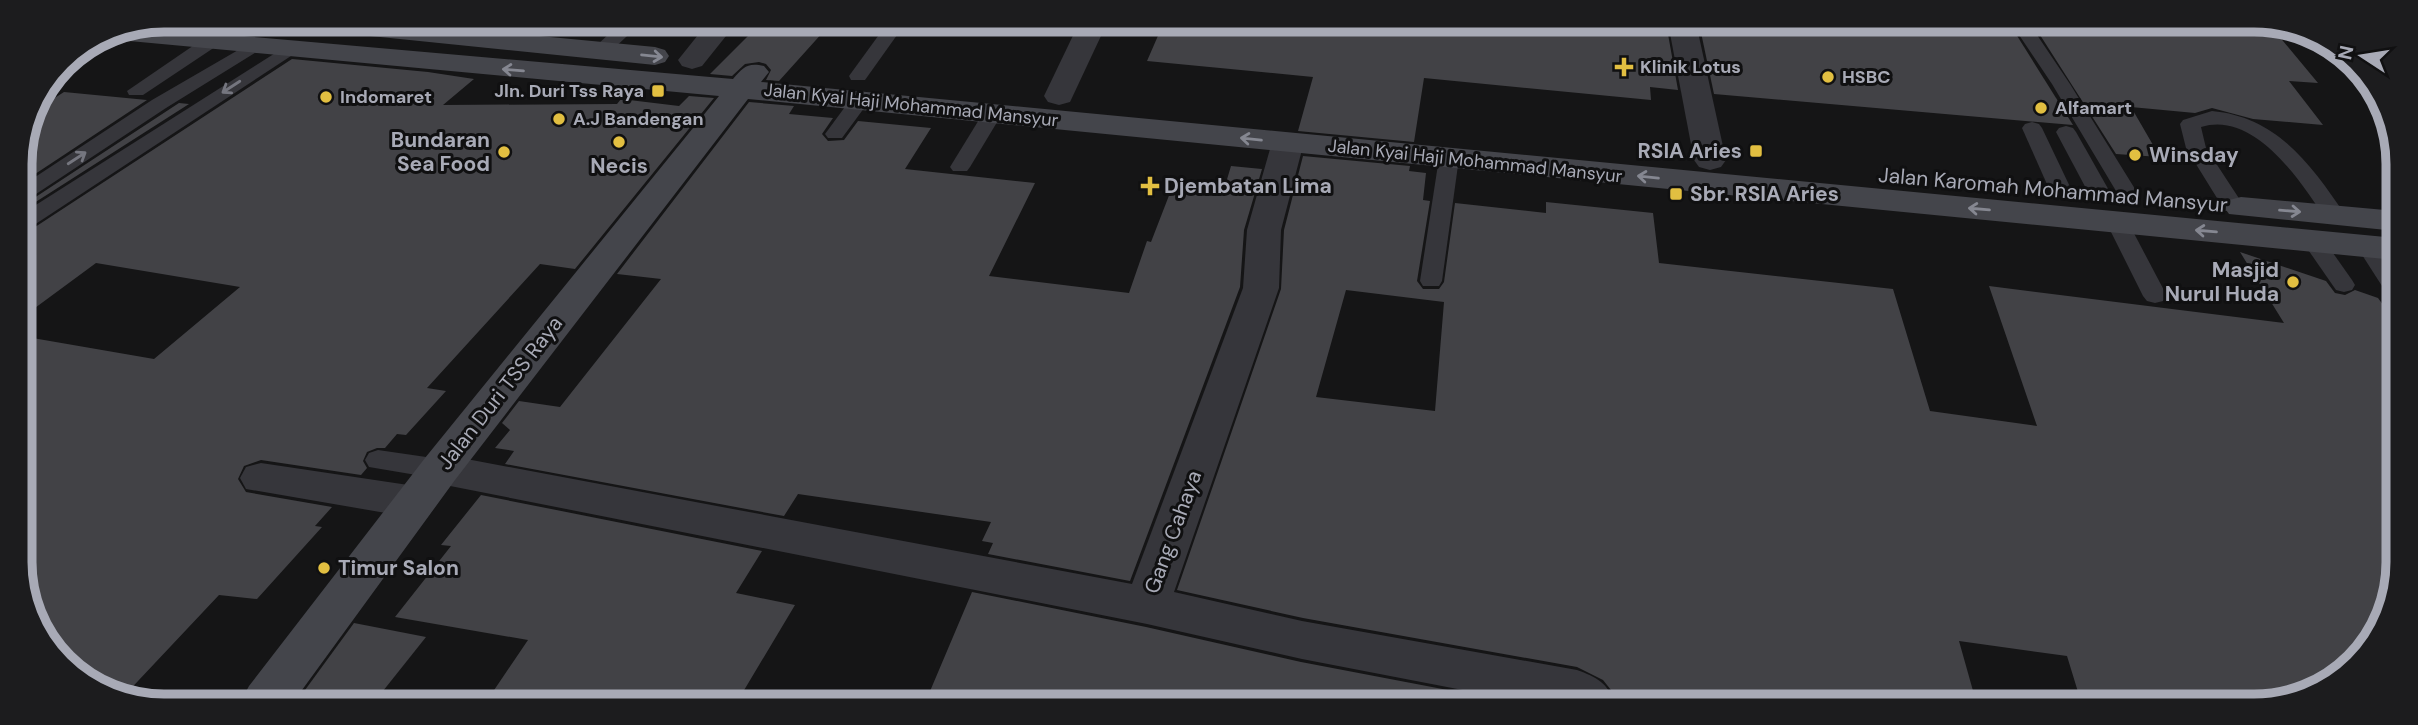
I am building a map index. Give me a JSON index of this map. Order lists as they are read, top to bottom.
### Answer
{
  "streets": {
    "main road": ["Jalan Kyai Haji Mohammad Mansyur", "Jalan Karomah Mohammad Mansyur", "Jalan Duri TSS Raya"],
    "street": ["Gang Cahaya"]
  },
  "crossings": [
    ["Jalan Kyai Haji Mohammad Mansyur", "Jalan Karomah Mohammad Mansyur"],
    ["Jalan Kyai Haji Mohammad Mansyur", "Jalan Duri TSS Raya"],
    ["Jalan Kyai Haji Mohammad Mansyur", "Gang Cahaya"]
  ],
  "places": {
    "health": ["Klinik Lotus", "Djembatan Lima"],
    "other": [
      "HSBC",
      "Indomaret",
      "Alfamart",
      "A.J Bandengan",
      "Necis",
      "Bundaran Sea Food",
      "Winsday",
      "Masjid Nurul Huda",
      "Timur Salon"
    ],
    "transit": ["Jln. Duri Tss Raya", "RSIA Aries", "Sbr. RSIA Aries"]
  },
  "north": "left"
}
